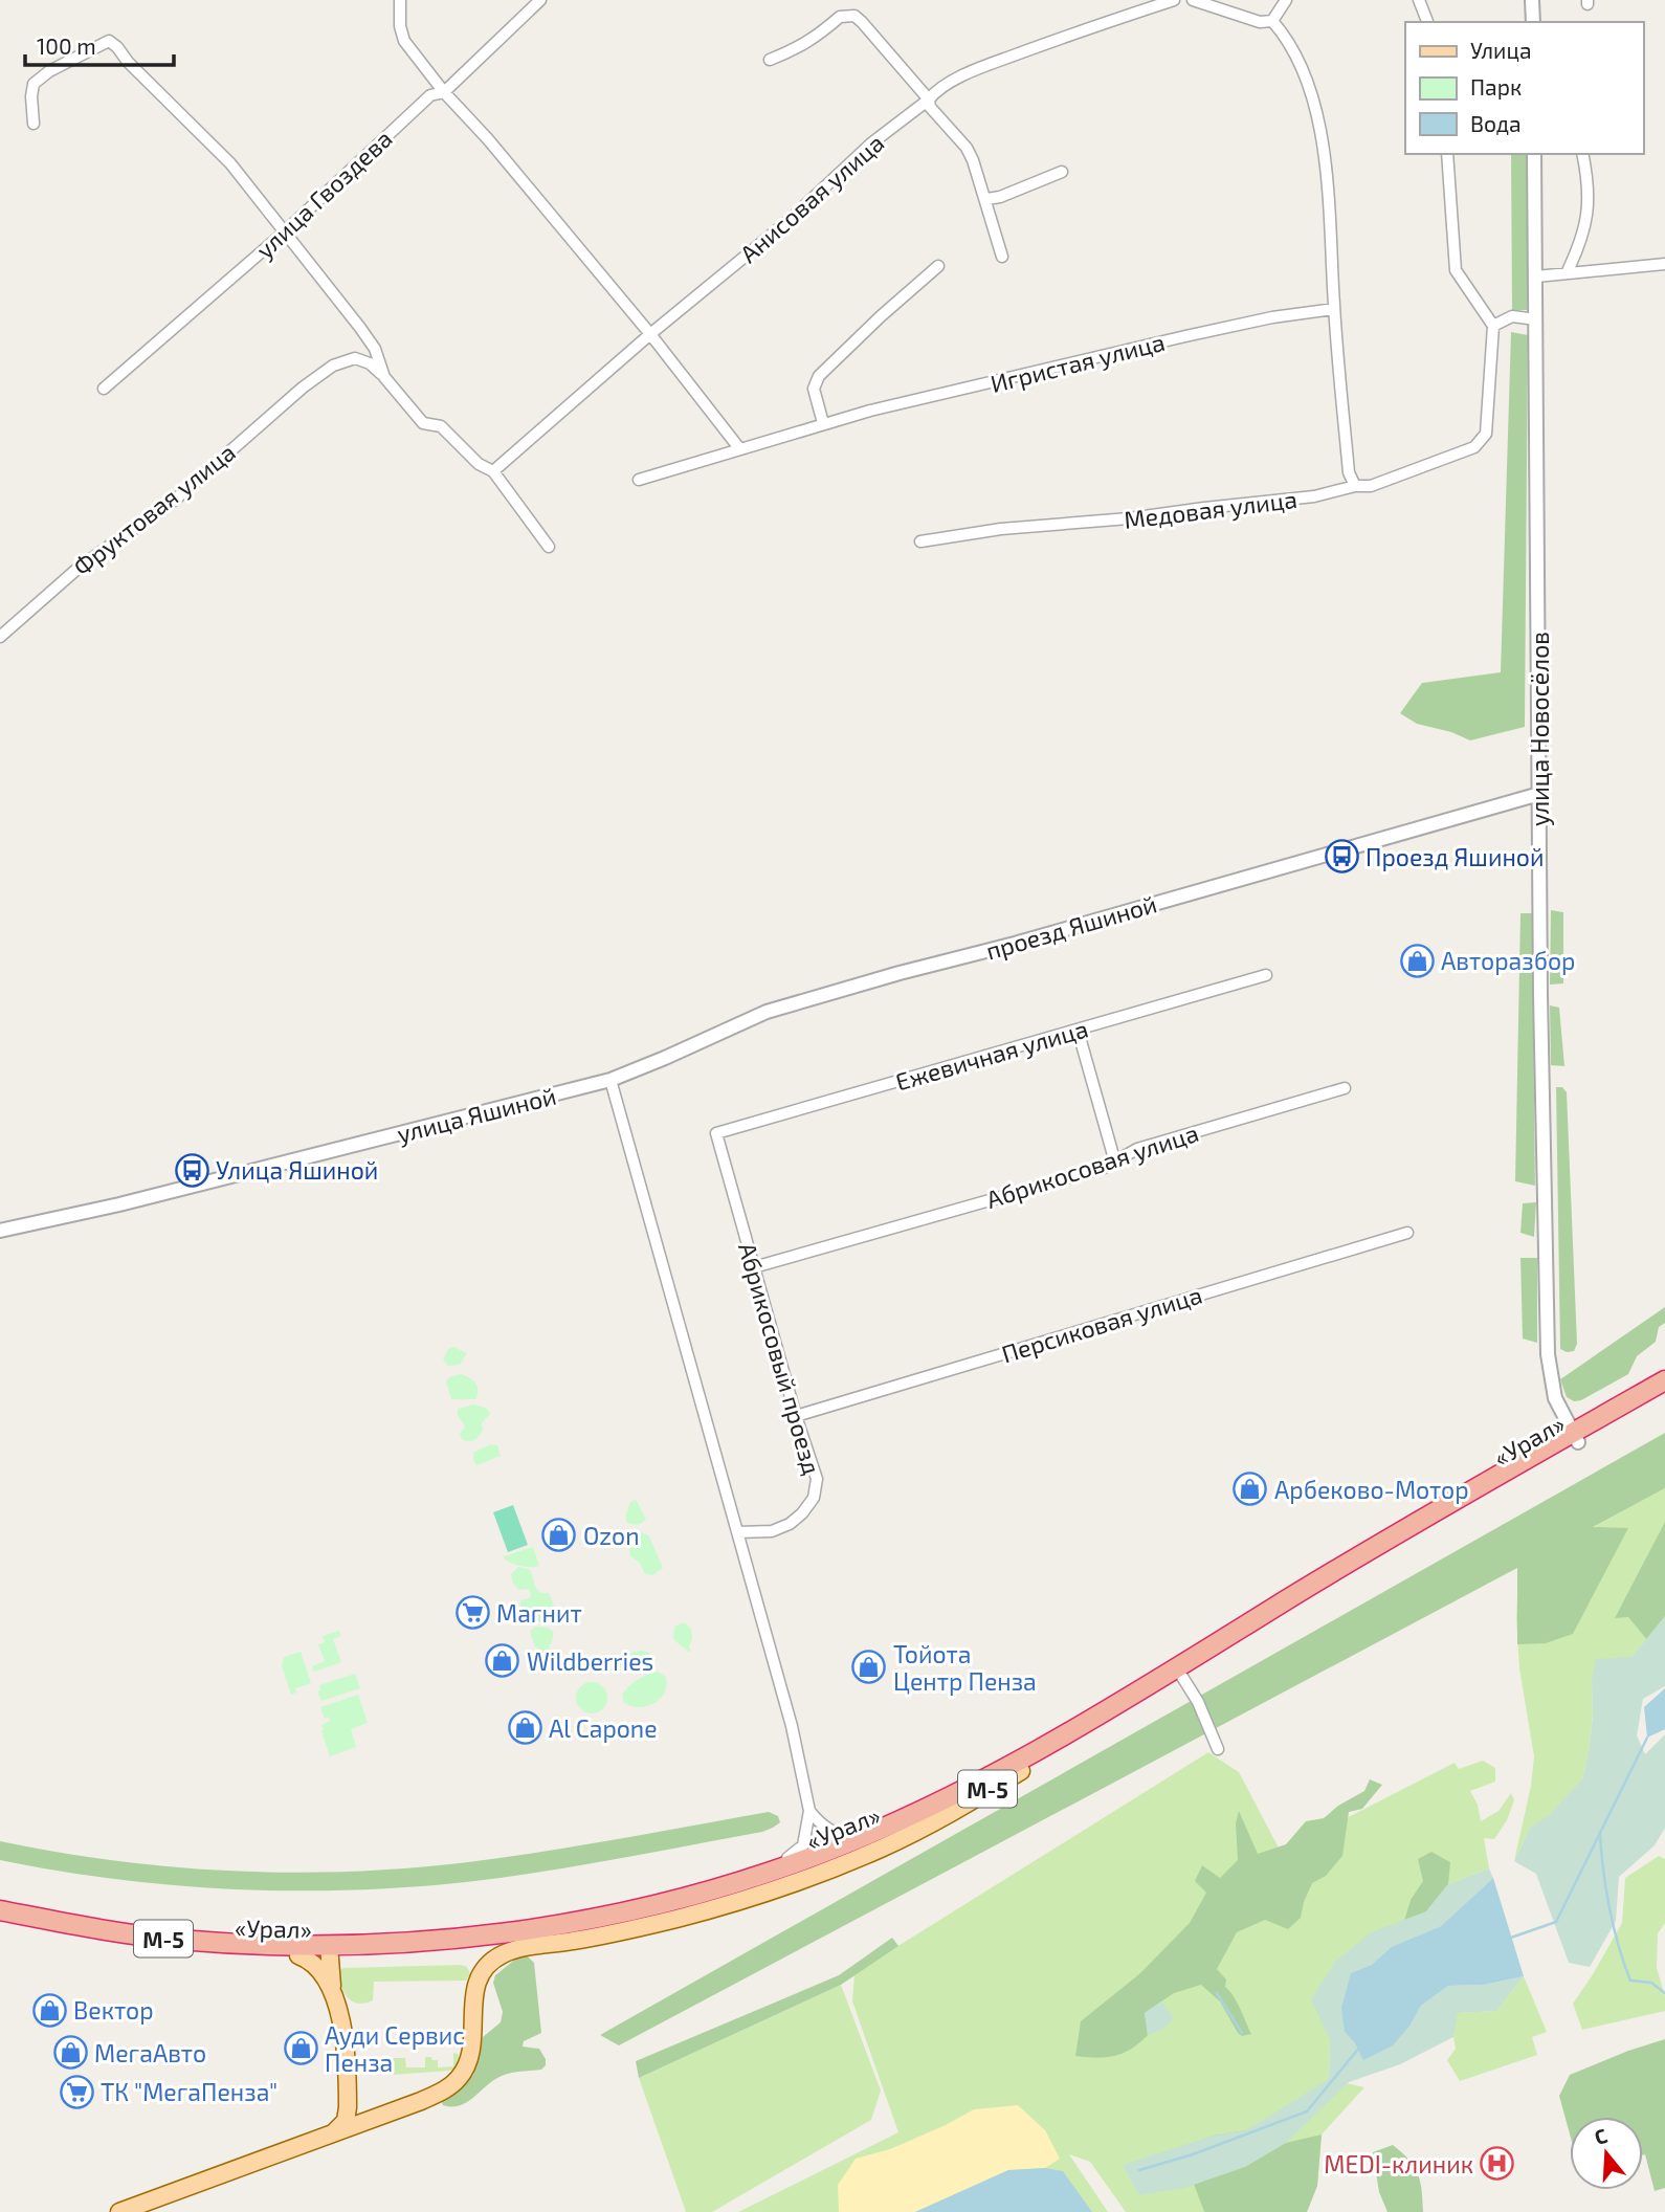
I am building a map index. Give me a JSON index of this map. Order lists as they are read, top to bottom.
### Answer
{
  "streets": {
    "highway": ["«Урал»", "М-5"],
    "street": [
      "улица Гвоздева",
      "Анисовая улица",
      "Игристая улица",
      "Фруктовая улица",
      "Медовая улица",
      "улица Новосёлов",
      "проезд Яшиной",
      "Ежевичная улица",
      "улица Яшиной",
      "Абрикосовая улица",
      "Персиковая улица",
      "Абрикосовый проезд"
    ]
  },
  "crossings": [
    ["улица Новосёлов", "проезд Яшиной"],
    ["улица Новосёлов", "«Урал»"],
    ["проезд Яшиной", "улица Яшиной"],
    ["Ежевичная улица", "Абрикосовый проезд"],
    ["Абрикосовая улица", "Абрикосовый проезд"],
    ["Персиковая улица", "Абрикосовый проезд"],
    ["«Урал»", "М-5"]
  ],
  "places": {
    "bus stop": ["Проезд Яшиной", "Улица Яшиной"],
    "shop": [
      "Авторазбор",
      "Арбеково-Мотор",
      "Ozon",
      "Wildberries",
      "Тойота Центр Пенза",
      "Al Capone",
      "Вектор",
      "Ауди Сервис Пенза",
      "МегаАвто"
    ],
    "supermarket": ["Магнит", "ТК \"МегаПенза\""],
    "hospital": ["MEDI-клиник"]
  },
  "legend": ["Улица", "Парк", "Вода"],
  "scale_bar": "100 m",
  "north": "top"
}
